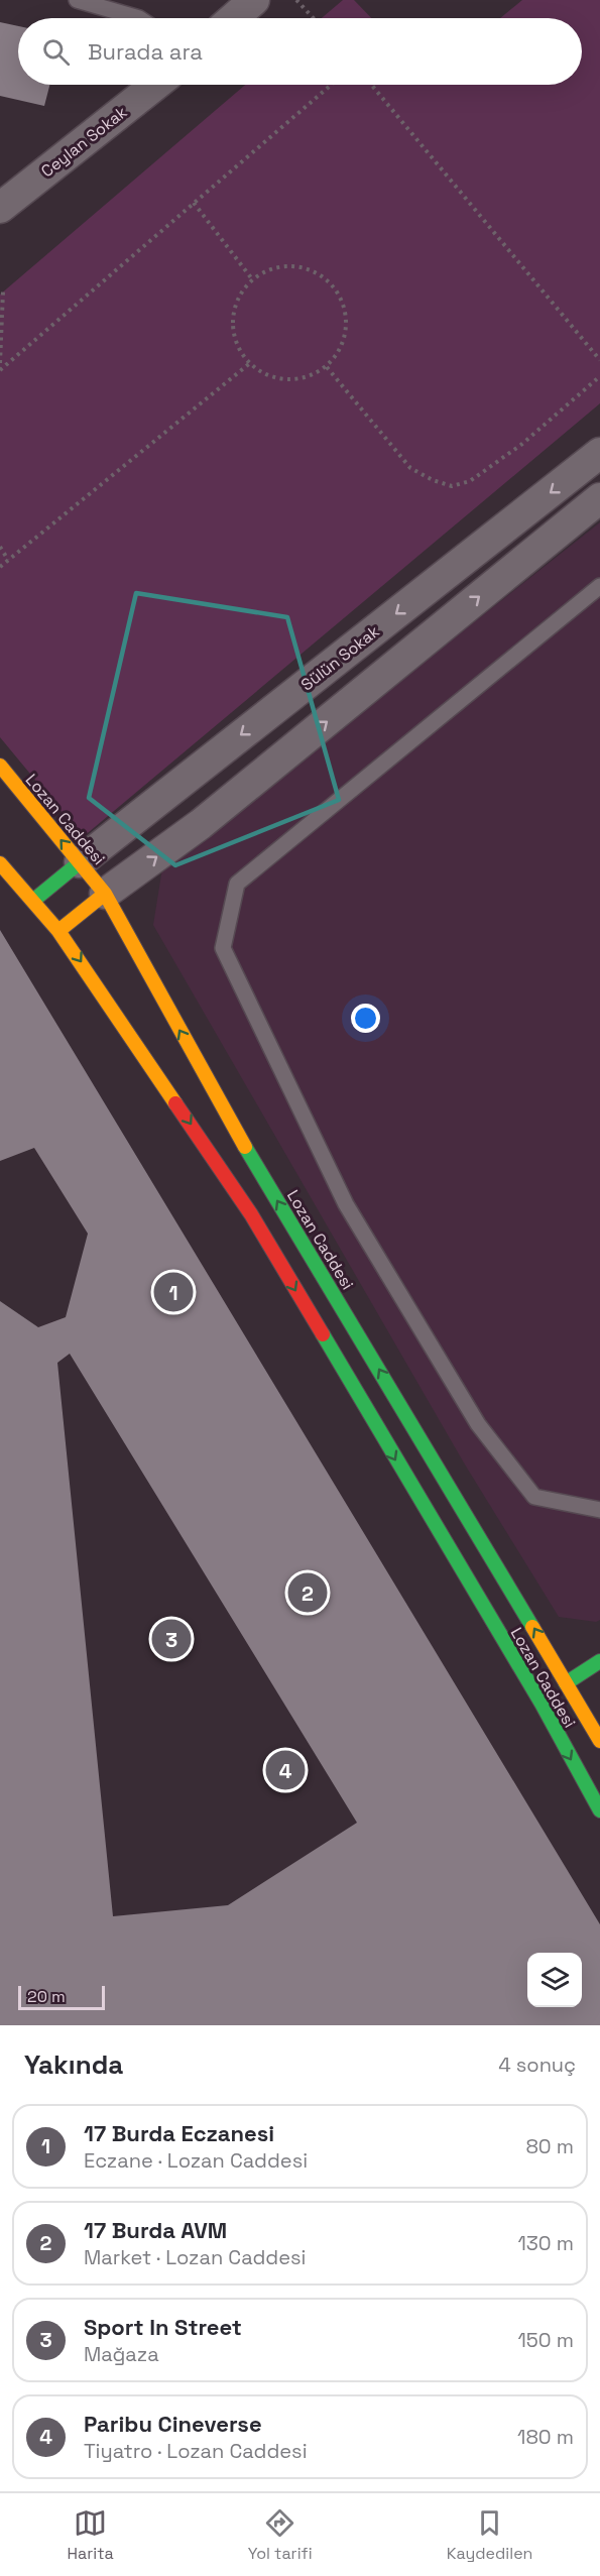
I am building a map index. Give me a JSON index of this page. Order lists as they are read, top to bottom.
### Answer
{
  "streets": {
    "street": ["Ceylan Sokak", "Sülün Sokak", "Lozan Caddesi"]
  },
  "crossings": [
    ["Sülün Sokak", "Lozan Caddesi"]
  ],
  "scale_bar": "20 m",
  "page": {
    "search": "Burada ara",
    "pins": [
      "1",
      "2",
      "3",
      "4"
    ],
    "scale": "20 m",
    "heading": ["Yakında", "4 sonuç"],
    "list": [
      {
        "mark": "1",
        "name": "17 Burda Eczanesi",
        "note": "Eczane · Lozan Caddesi",
        "value": "80 m"
      },
      {
        "mark": "2",
        "name": "17 Burda AVM",
        "note": "Market · Lozan Caddesi",
        "value": "130 m"
      },
      {
        "mark": "3",
        "name": "Sport In Street",
        "note": "Mağaza",
        "value": "150 m"
      },
      {
        "mark": "4",
        "name": "Paribu Cineverse",
        "note": "Tiyatro · Lozan Caddesi",
        "value": "180 m"
      }
    ],
    "nav": ["Harita", "Yol tarifi", "Kaydedilen"]
  }
}
